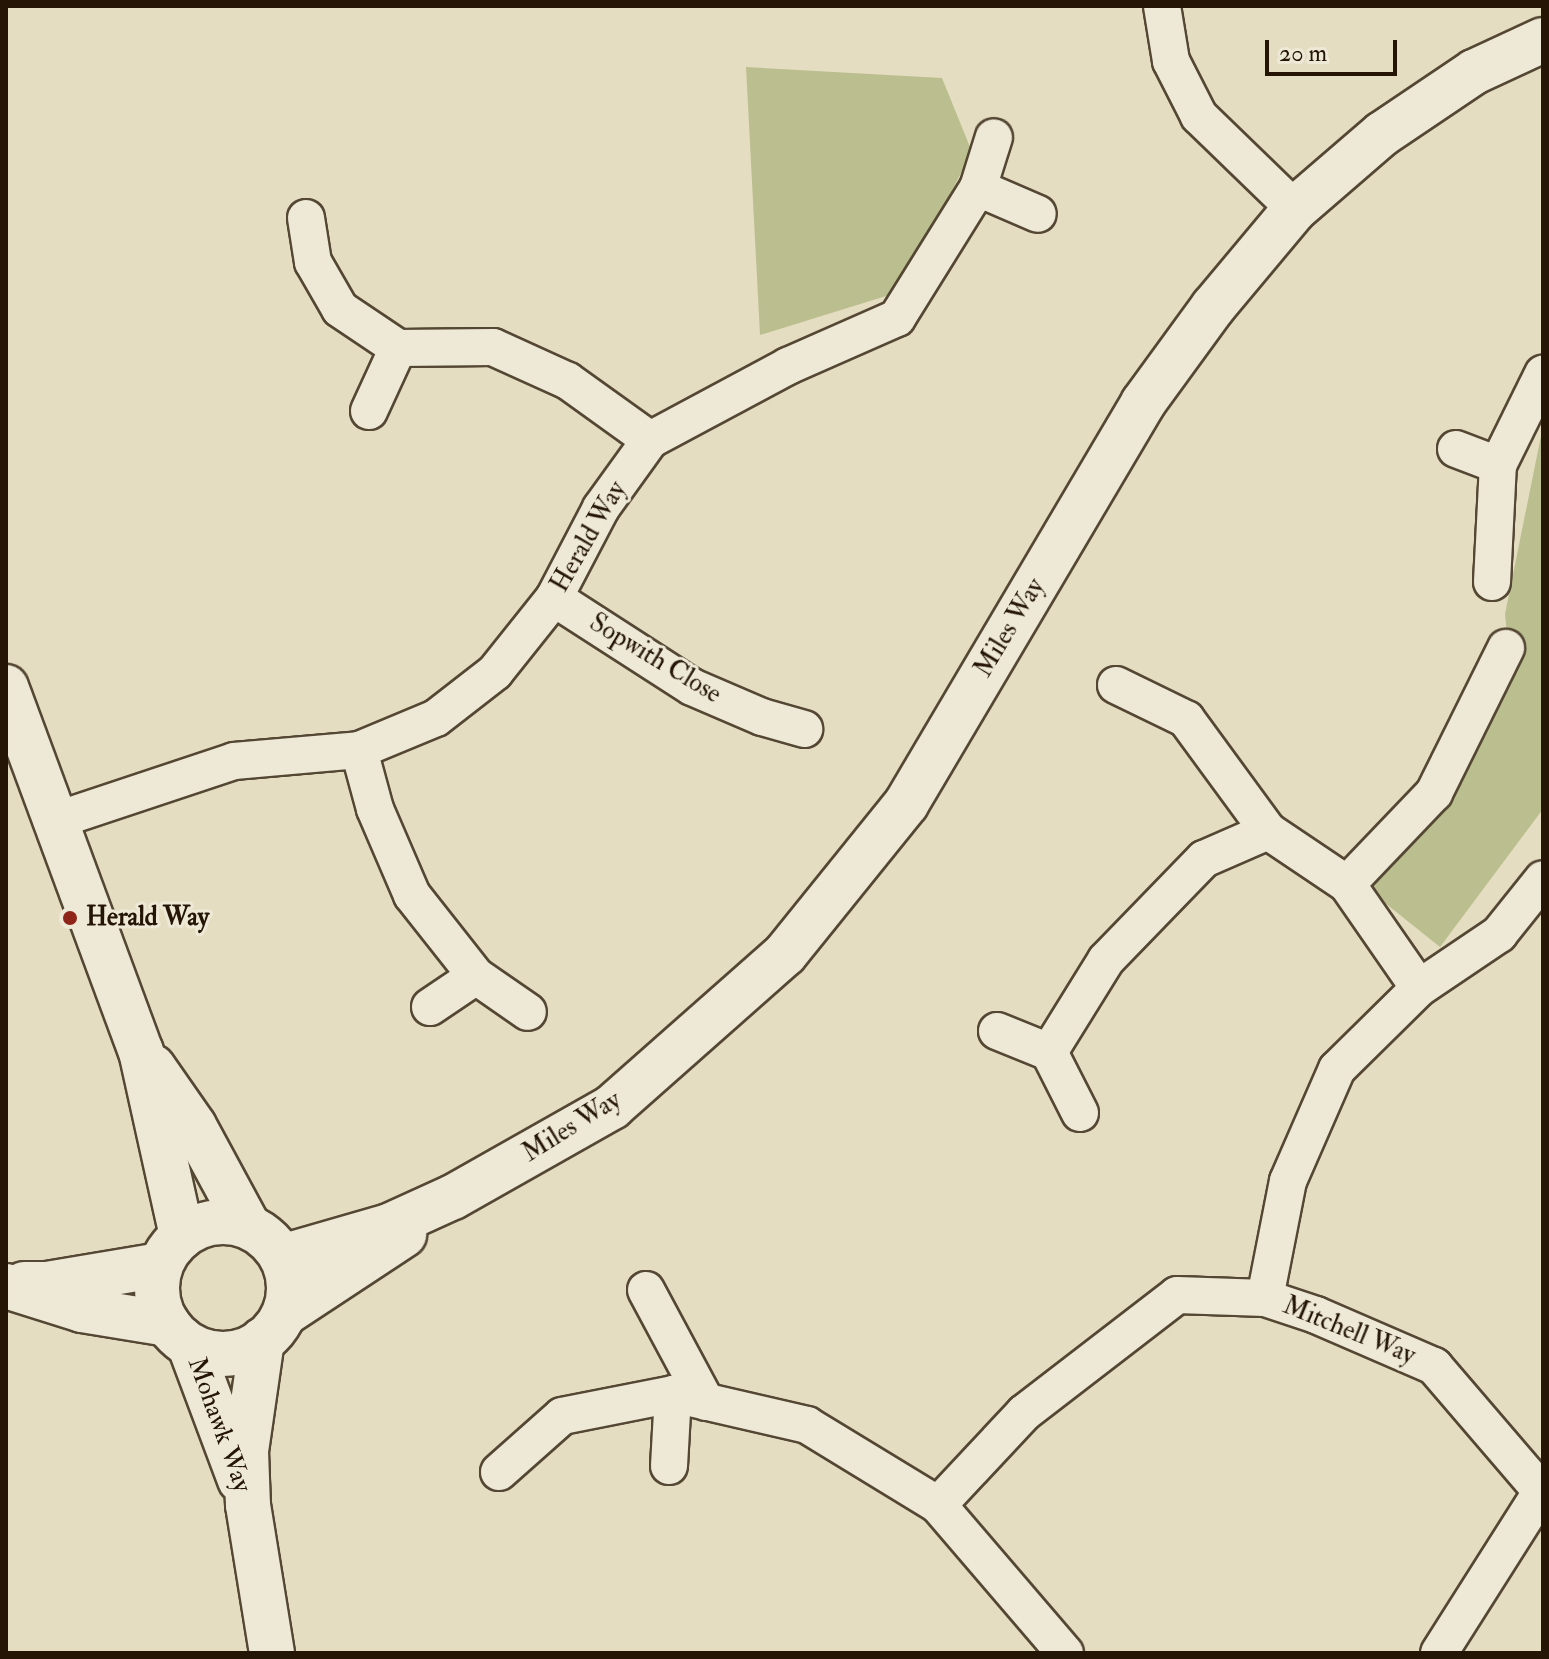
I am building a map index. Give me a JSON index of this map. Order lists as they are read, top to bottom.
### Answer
{
  "streets": {
    "street": [
      "Herald Way",
      "Miles Way",
      "Sopwith Close",
      "Mitchell Way",
      "Mohawk Way"
    ]
  },
  "crossings": [
    ["Herald Way", "Sopwith Close"],
    ["Miles Way", "Mohawk Way"]
  ],
  "places": ["Herald Way"],
  "scale_bar": "20 m"
}
